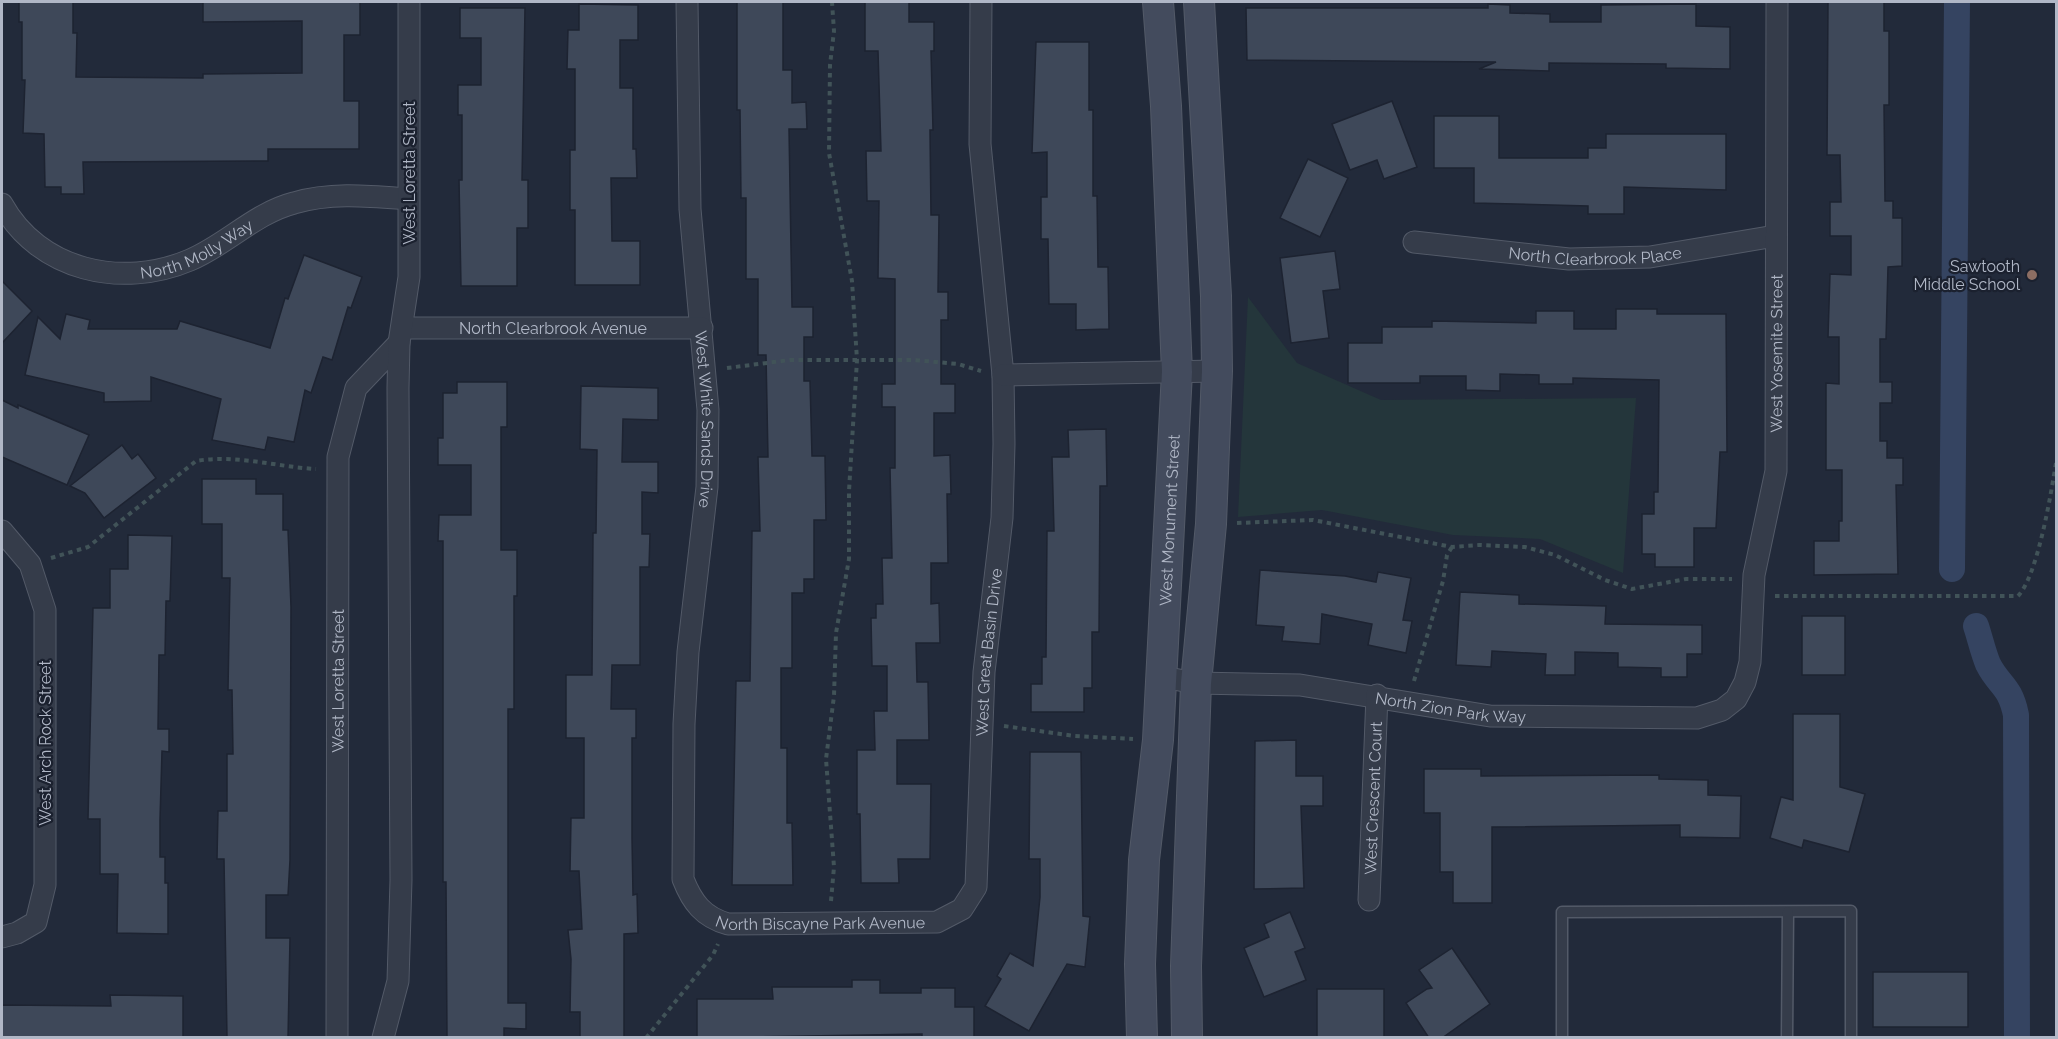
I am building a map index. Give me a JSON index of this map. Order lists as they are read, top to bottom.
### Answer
{
  "streets": {
    "street": [
      "West Loretta Street",
      "North Molly Way",
      "North Clearbrook Place",
      "North Clearbrook Avenue",
      "West Yosemite Street",
      "West White Sands Drive",
      "West Monument Street",
      "West Great Basin Drive",
      "North Zion Park Way",
      "West Arch Rock Street",
      "West Crescent Court",
      "North Biscayne Park Avenue"
    ]
  },
  "crossings": [
    ["West Loretta Street", "North Molly Way"],
    ["West Loretta Street", "North Clearbrook Avenue"],
    ["North Clearbrook Place", "West Yosemite Street"],
    ["North Clearbrook Avenue", "West White Sands Drive"],
    ["West Yosemite Street", "North Zion Park Way"],
    ["West White Sands Drive", "North Biscayne Park Avenue"],
    ["West Monument Street", "North Zion Park Way"],
    ["West Great Basin Drive", "North Biscayne Park Avenue"],
    ["North Zion Park Way", "West Crescent Court"]
  ],
  "places": ["Sawtooth Middle School"]
}
